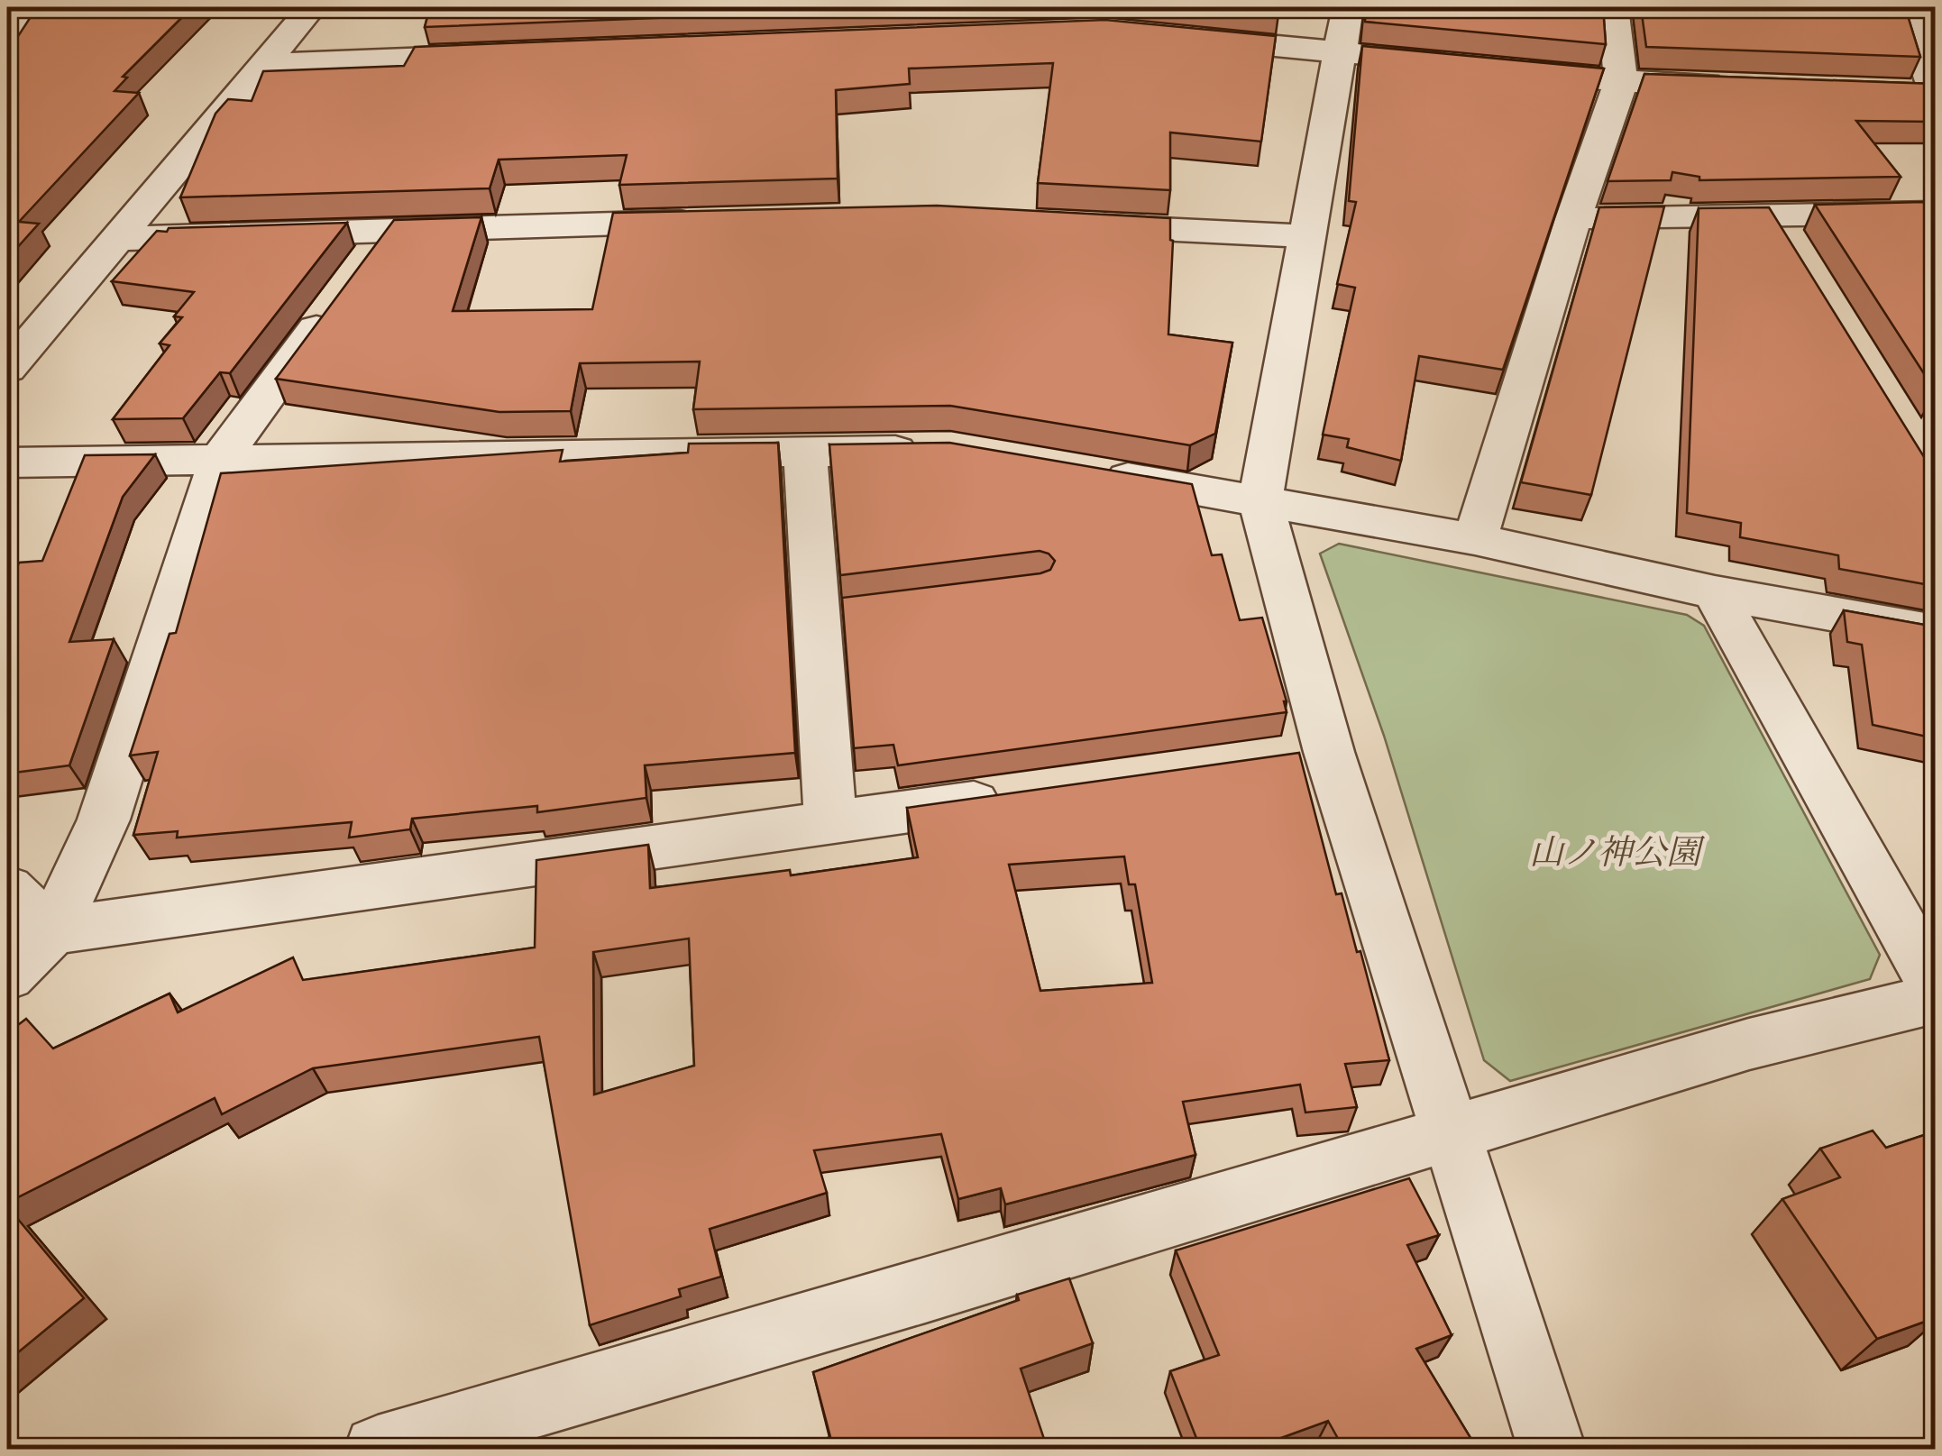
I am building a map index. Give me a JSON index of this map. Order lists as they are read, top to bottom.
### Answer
{
  "parks": ["山ノ神公園"]
}
